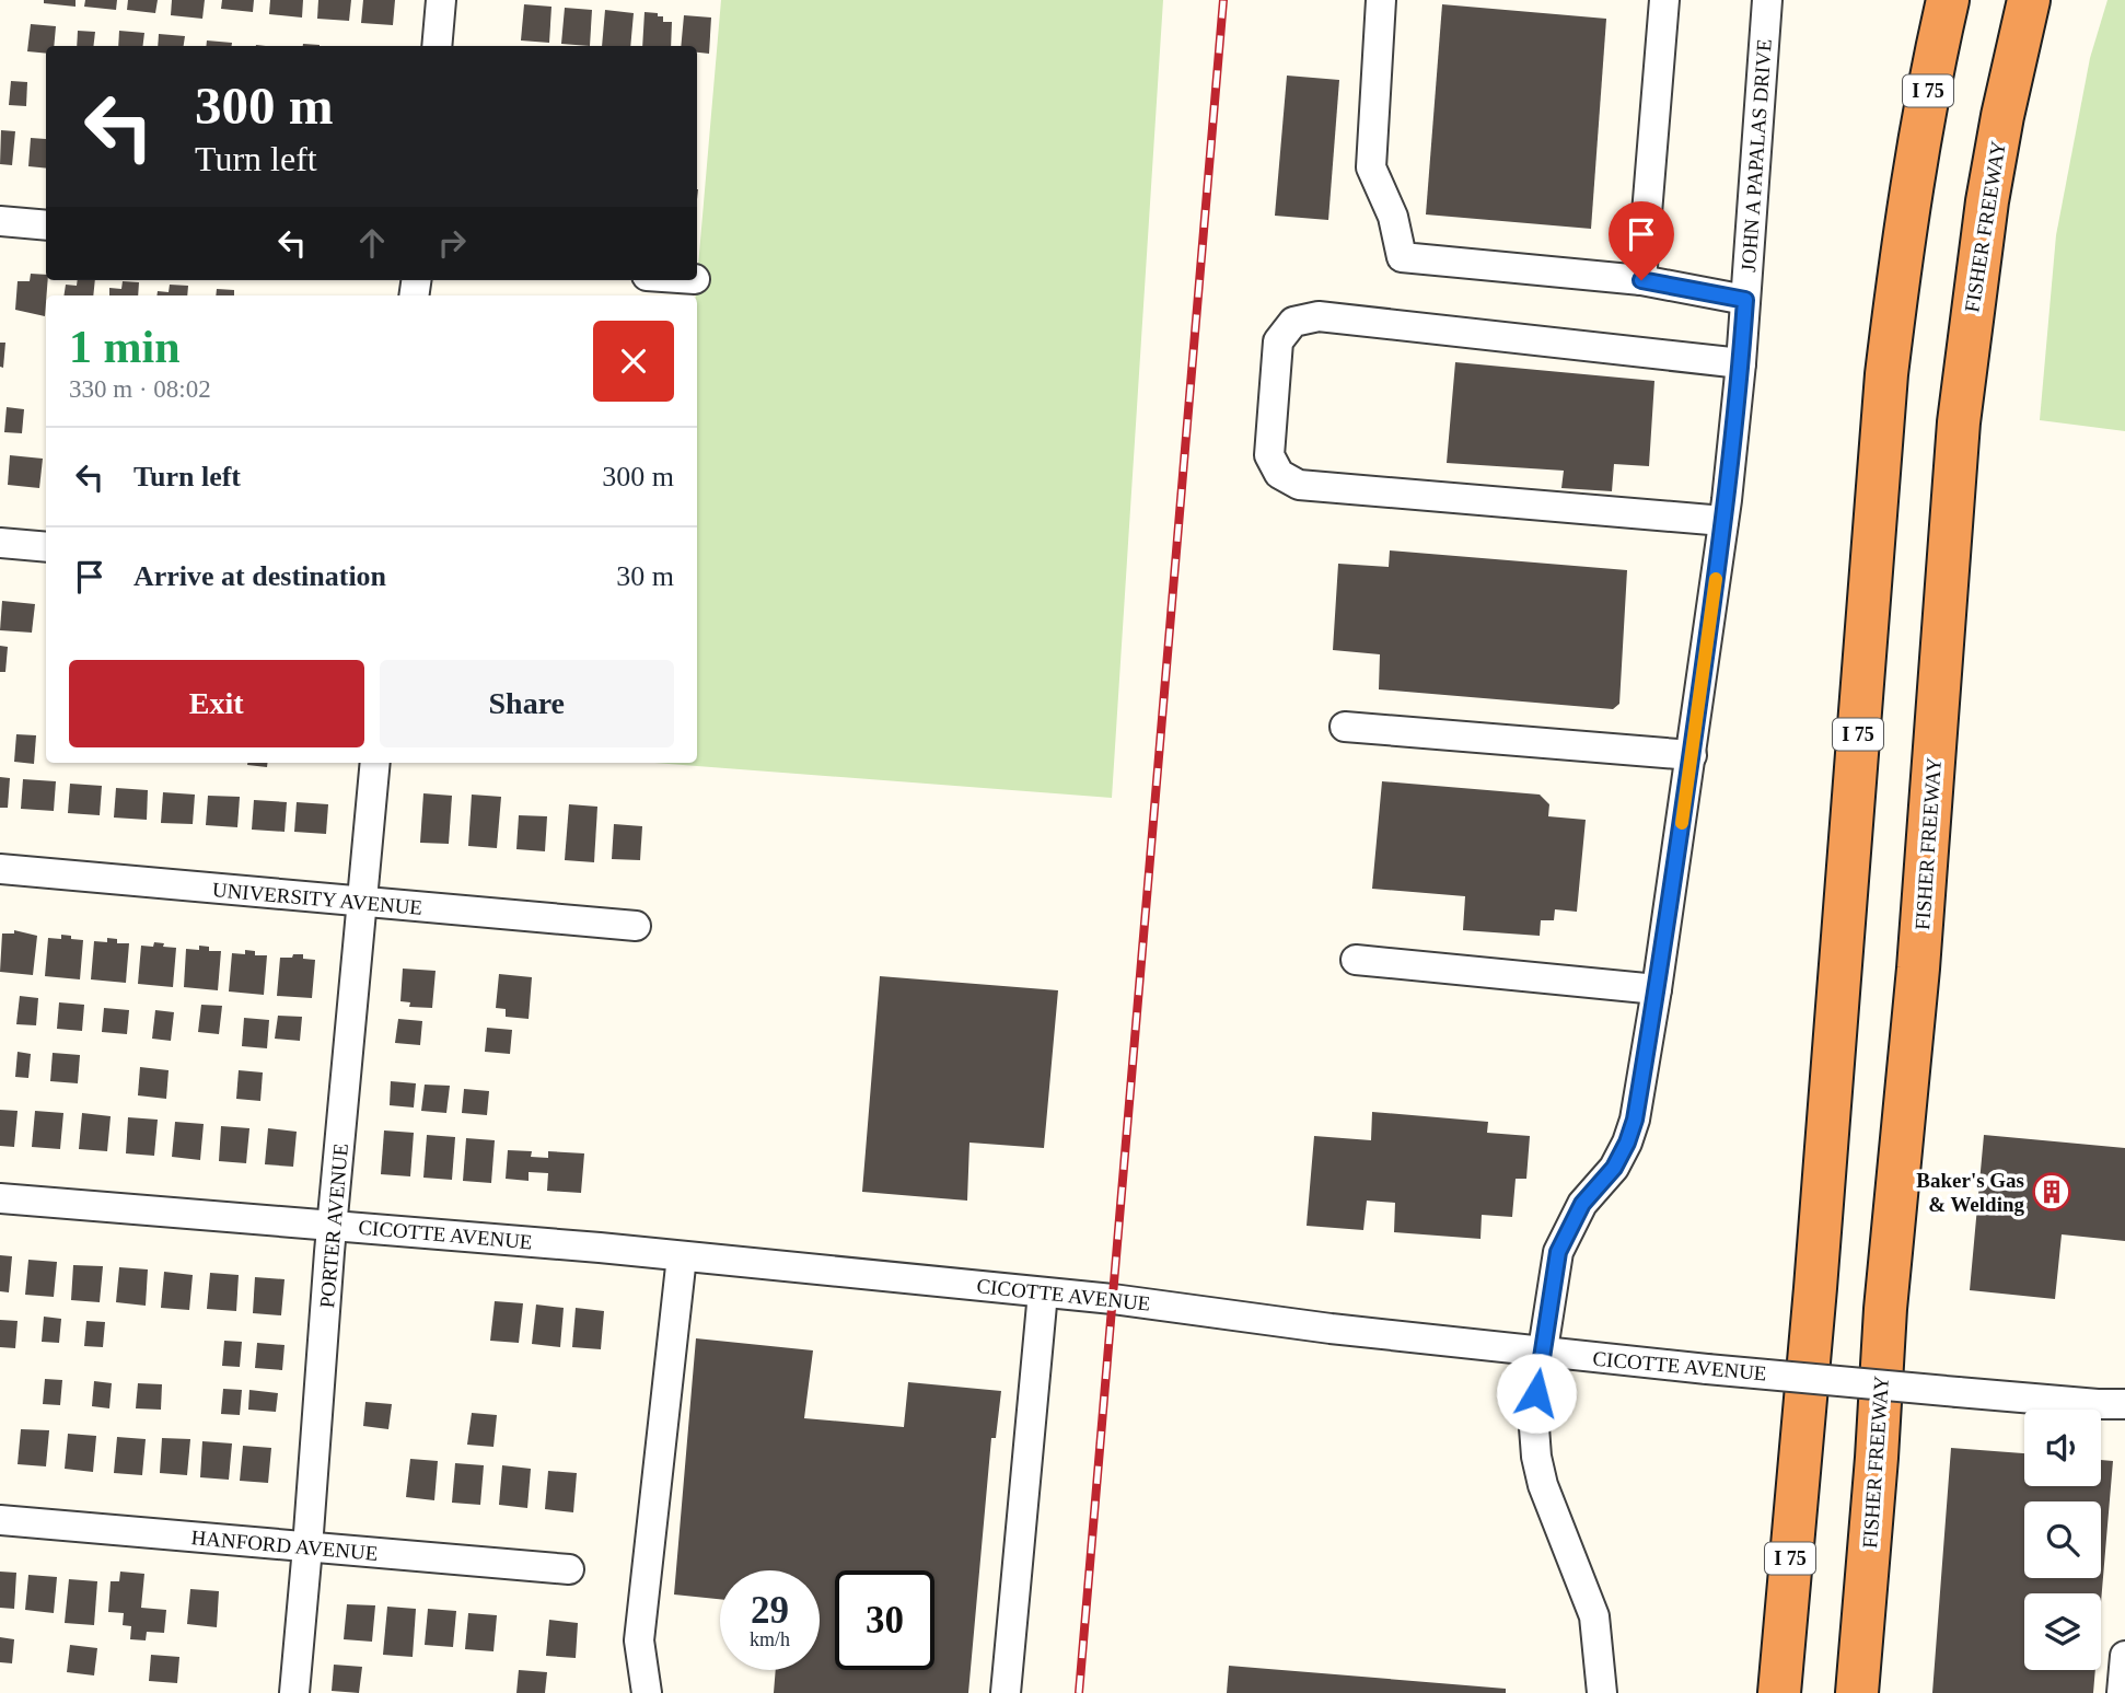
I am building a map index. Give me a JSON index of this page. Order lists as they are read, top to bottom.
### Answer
{
  "streets": {
    "highway": ["I 75", "FISHER FREEWAY"],
    "street": [
      "JOHN A PAPALAS DRIVE",
      "UNIVERSITY AVENUE",
      "PORTER AVENUE",
      "CICOTTE AVENUE",
      "HANFORD AVENUE"
    ]
  },
  "crossings": [
    ["JOHN A PAPALAS DRIVE", "CICOTTE AVENUE"],
    ["UNIVERSITY AVENUE", "PORTER AVENUE"],
    ["PORTER AVENUE", "CICOTTE AVENUE"],
    ["PORTER AVENUE", "HANFORD AVENUE"]
  ],
  "places": {
    "building": ["Baker's Gas & Welding"]
  },
  "page": {
    "turn": ["300 m", "Turn left"],
    "heading": ["1 min", "330 m · 08:02"],
    "list": [
      {
        "name": "Turn left",
        "value": "300 m"
      },
      {
        "name": "Arrive at destination",
        "value": "30 m"
      }
    ],
    "buttons": ["Exit", "Share"],
    "speed": "29 km/h",
    "limit": "30"
  }
}
